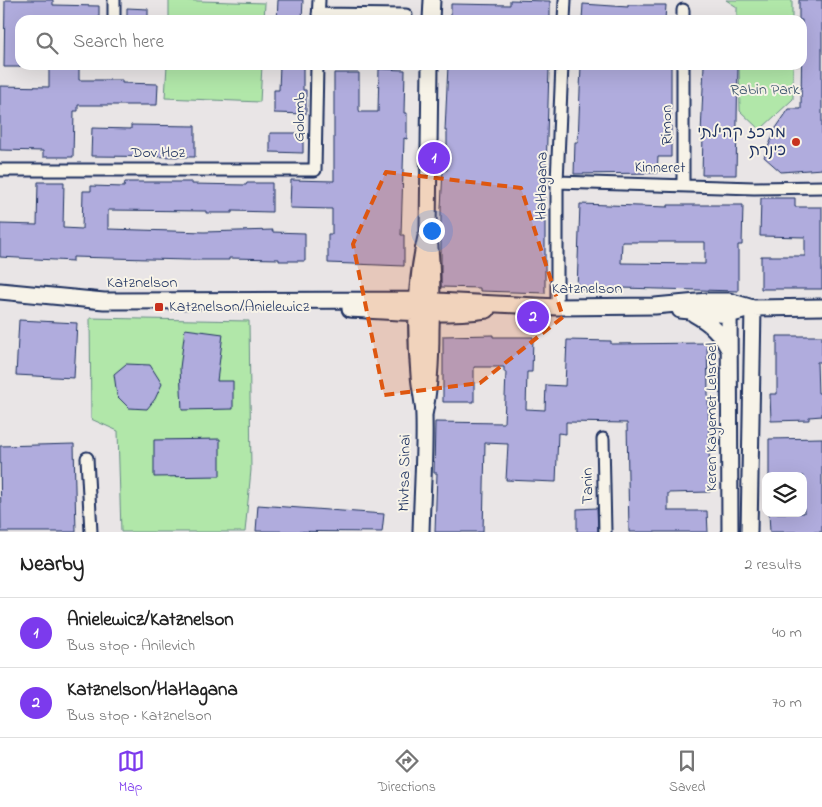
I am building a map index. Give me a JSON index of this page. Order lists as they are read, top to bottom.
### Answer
{
  "streets": {
    "street": [
      "Golomb",
      "Rimon",
      "Dov Hoz",
      "Kinneret",
      "HaHagana",
      "Katznelson",
      "Keren Kayemet LeIsrael",
      "Mivtsa Sinai",
      "Tanin"
    ]
  },
  "crossings": [
    ["Golomb", "Dov Hoz"],
    ["Rimon", "Kinneret"],
    ["Kinneret", "HaHagana"],
    ["HaHagana", "Katznelson"],
    ["Katznelson", "Keren Kayemet LeIsrael"],
    ["Katznelson", "Mivtsa Sinai"]
  ],
  "parks": ["Rabin Park"],
  "places": {
    "other": ["מרכז קהילתי כינרת"],
    "transit": ["Katznelson/Anielewicz"]
  },
  "page": {
    "search": "Search here",
    "pins": ["1", "2"],
    "heading": ["Nearby", "2 results"],
    "list": [
      {
        "mark": "1",
        "name": "Anielewicz/Katznelson",
        "note": "Bus stop · Anilevich",
        "value": "40 m"
      },
      {
        "mark": "2",
        "name": "Katznelson/HaHagana",
        "note": "Bus stop · Katznelson",
        "value": "70 m"
      }
    ],
    "nav": ["Map", "Directions", "Saved"]
  }
}
